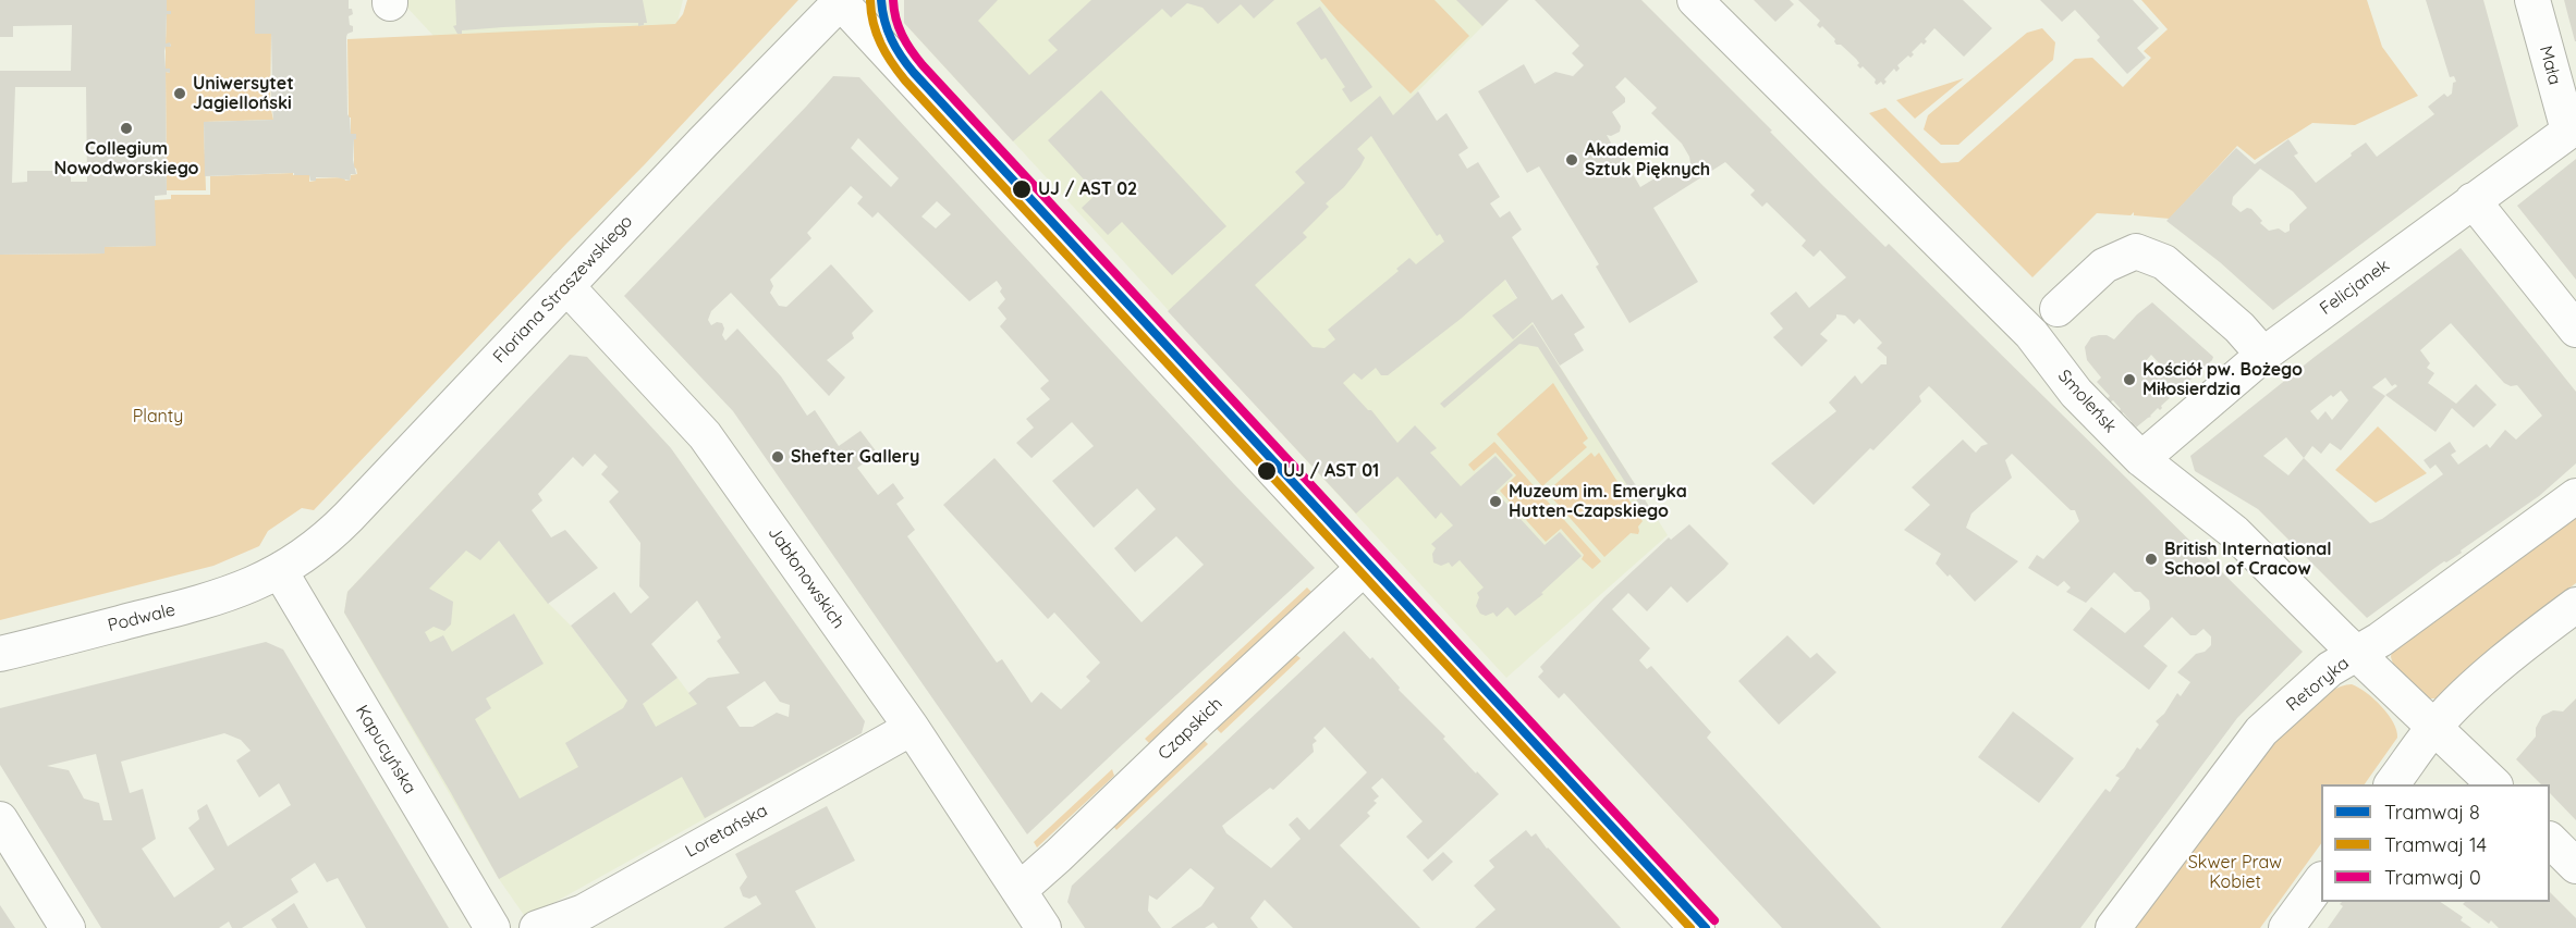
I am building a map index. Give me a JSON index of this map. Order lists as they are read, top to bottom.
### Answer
{
  "streets": {
    "street": [
      "Mała",
      "Felicjanek",
      "Floriana Straszewskiego",
      "Smoleńsk",
      "Jabłonowskich",
      "Podwale",
      "Retoryka",
      "Czapskich",
      "Kapucyńska",
      "Loretańska"
    ]
  },
  "crossings": [
    ["Mała", "Felicjanek"],
    ["Felicjanek", "Smoleńsk"],
    ["Floriana Straszewskiego", "Jabłonowskich"],
    ["Floriana Straszewskiego", "Podwale"],
    ["Floriana Straszewskiego", "Kapucyńska"],
    ["Smoleńsk", "Retoryka"],
    ["Jabłonowskich", "Czapskich"],
    ["Jabłonowskich", "Loretańska"],
    ["Podwale", "Kapucyńska"]
  ],
  "parks": ["Planty", "Skwer Praw Kobiet"],
  "places": [
    "Uniwersytet Jagielloński",
    "Collegium Nowodworskiego",
    "Akademia Sztuk Pięknych",
    "UJ / AST 02",
    "Kościół pw. Bożego Miłosierdzia",
    "Shefter Gallery",
    "UJ / AST 01",
    "Muzeum im. Emeryka Hutten-Czapskiego",
    "British International School of Cracow"
  ],
  "lines": ["tram line 8", "tram line 0", "tram line 14"],
  "legend": ["Tramwaj 8", "Tramwaj 14", "Tramwaj 0"]
}
